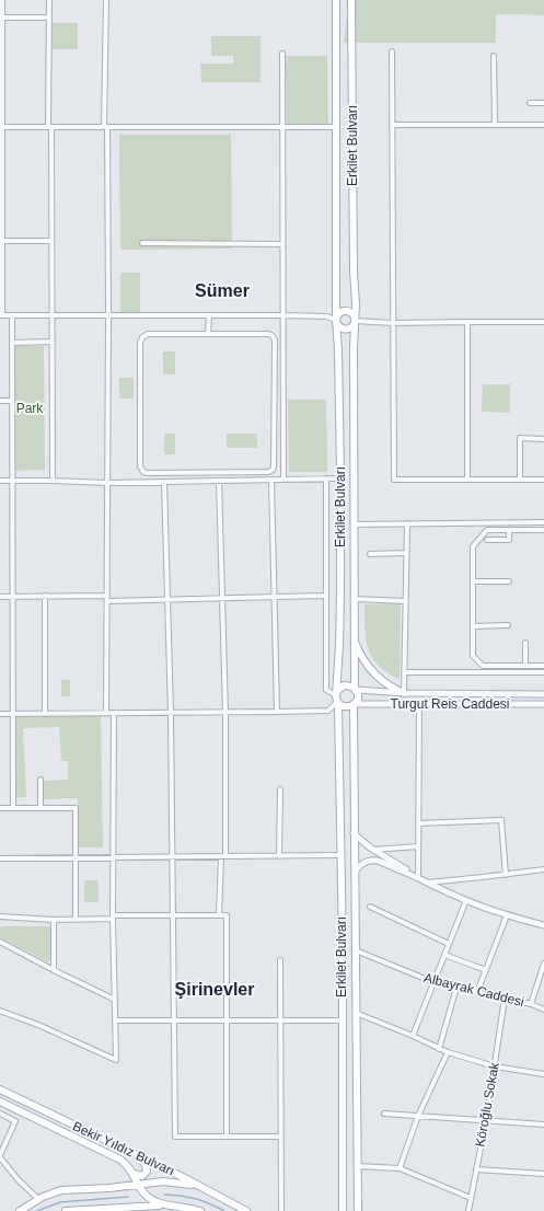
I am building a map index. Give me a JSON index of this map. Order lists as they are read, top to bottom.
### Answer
{
  "streets": {
    "main road": ["Erkilet Bulvarı", "Bekir Yıldız Bulvarı"],
    "street": ["Turgut Reis Caddesi", "Albayrak Caddesi", "Köroğlu Sokak"]
  },
  "crossings": [
    ["Erkilet Bulvarı", "Turgut Reis Caddesi"],
    ["Erkilet Bulvarı", "Albayrak Caddesi"],
    ["Albayrak Caddesi", "Köroğlu Sokak"]
  ],
  "districts": ["Sümer", "Şirinevler"],
  "parks": ["Park"]
}
